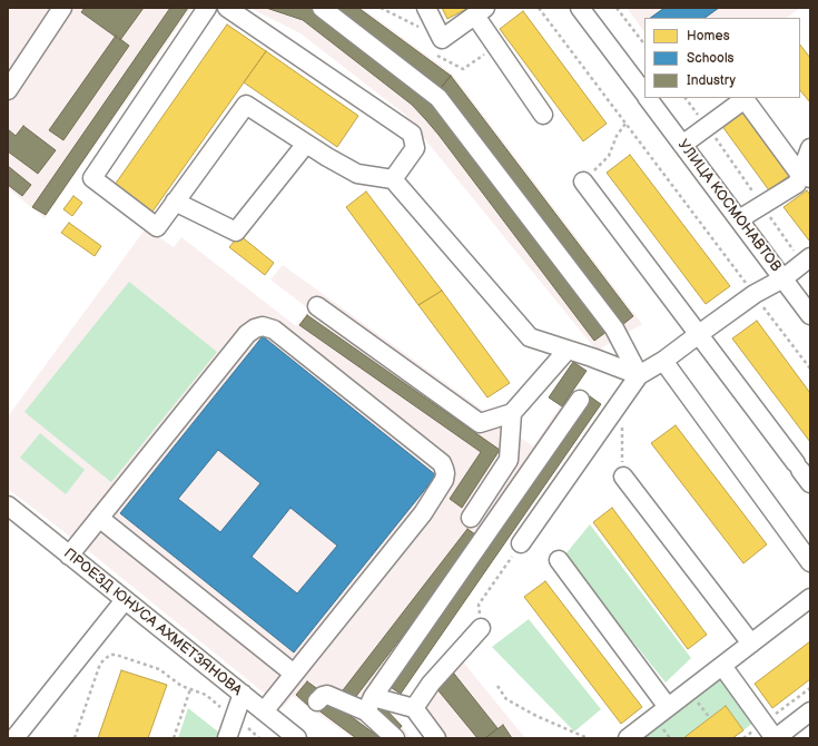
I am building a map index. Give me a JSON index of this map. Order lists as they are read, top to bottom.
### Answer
{
  "streets": {
    "street": ["УЛИЦА КОСМОНАВТОВ", "ПРОЕЗД ЮНУСА АХМЕТЗЯНОВА"]
  },
  "legend": ["Homes", "Schools", "Industry"]
}
